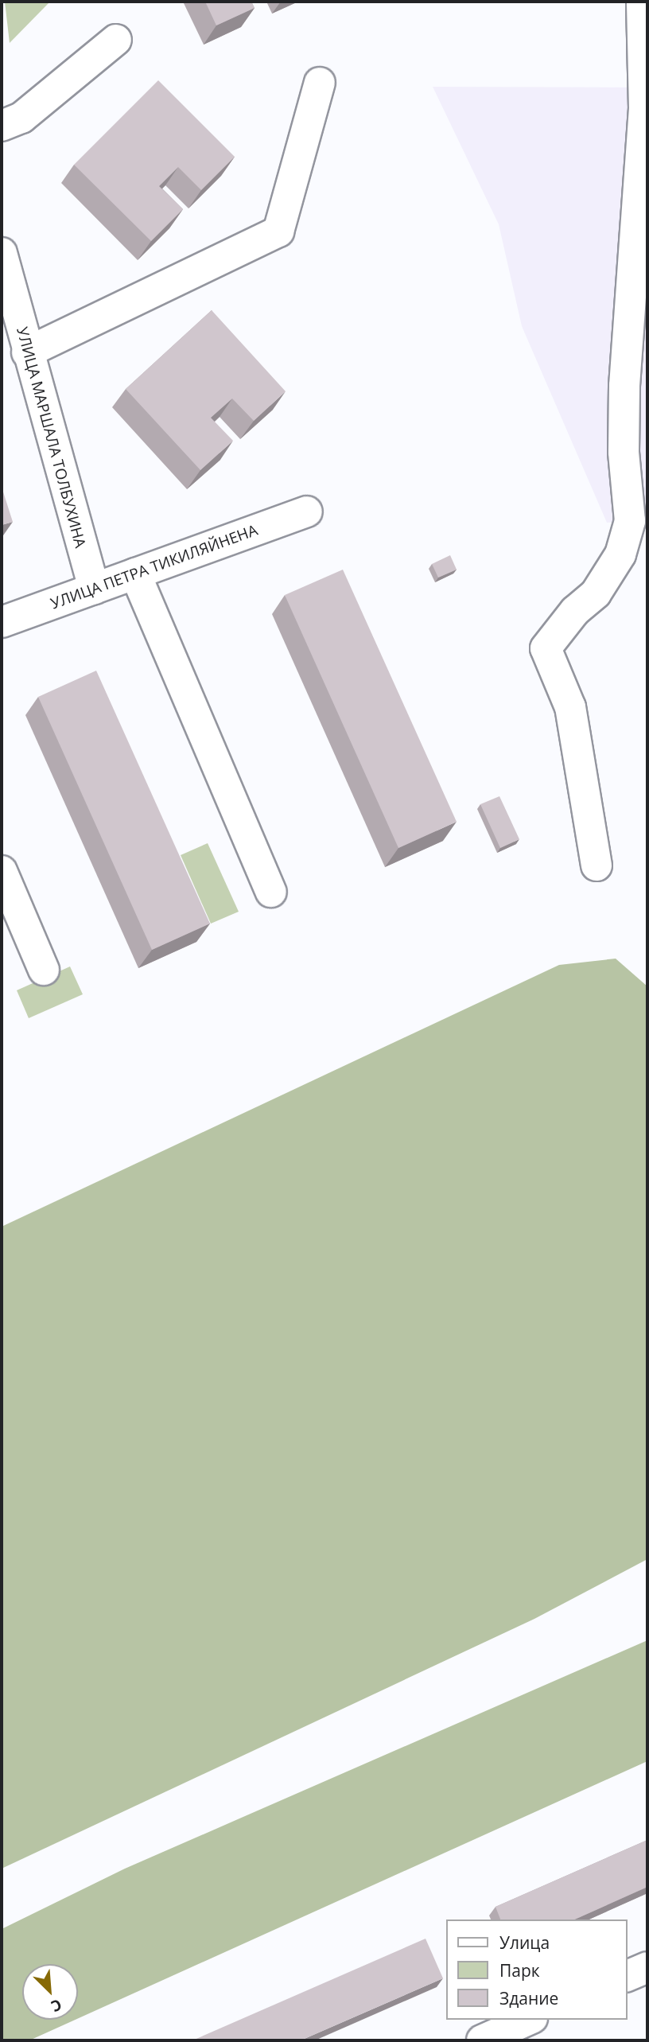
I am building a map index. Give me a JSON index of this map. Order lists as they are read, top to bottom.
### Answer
{
  "streets": {
    "street": ["УЛИЦА МАРШАЛА ТОЛБУХИНА", "УЛИЦА ПЕТРА ТИКИЛЯЙНЕНА"]
  },
  "crossings": [
    ["УЛИЦА МАРШАЛА ТОЛБУХИНА", "УЛИЦА ПЕТРА ТИКИЛЯЙНЕНА"]
  ],
  "legend": ["Улица", "Парк", "Здание"],
  "north": "bottom right"
}
